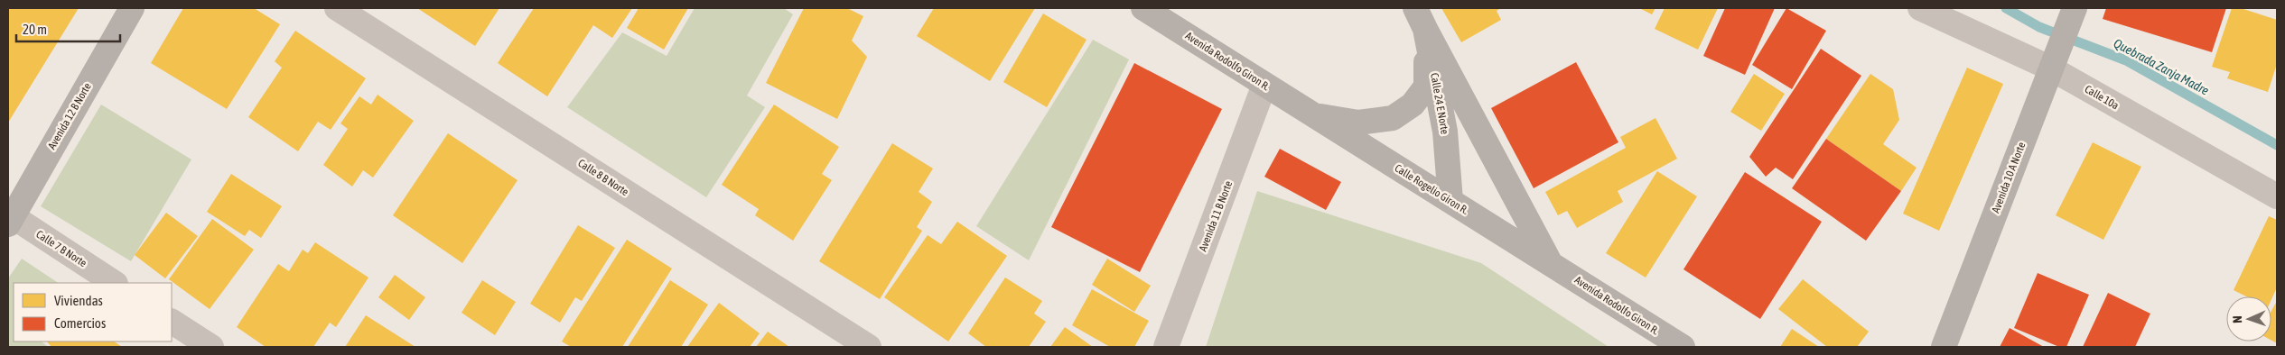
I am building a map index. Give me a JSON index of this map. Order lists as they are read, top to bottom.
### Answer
{
  "streets": {
    "main road": [
      "Avenida Rodolfo Giron R.",
      "Calle 24 E Norte",
      "Avenida 12 B Norte",
      "Avenida 10 A Norte",
      "Calle Rogelio Giron R."
    ],
    "street": [
      "Calle 10a",
      "Calle 8 B Norte",
      "Avenida 11 B Norte",
      "Calle 7 B Norte"
    ]
  },
  "crossings": [
    ["Avenida Rodolfo Giron R.", "Calle Rogelio Giron R."],
    ["Avenida Rodolfo Giron R.", "Avenida 11 B Norte"],
    ["Calle 10a", "Avenida 10 A Norte"],
    ["Calle 24 E Norte", "Calle Rogelio Giron R."],
    ["Avenida 12 B Norte", "Calle 7 B Norte"]
  ],
  "water": ["Quebrada Zanja Madre"],
  "legend": ["Viviendas", "Comercios"],
  "scale_bar": "20 m",
  "north": "left"
}
